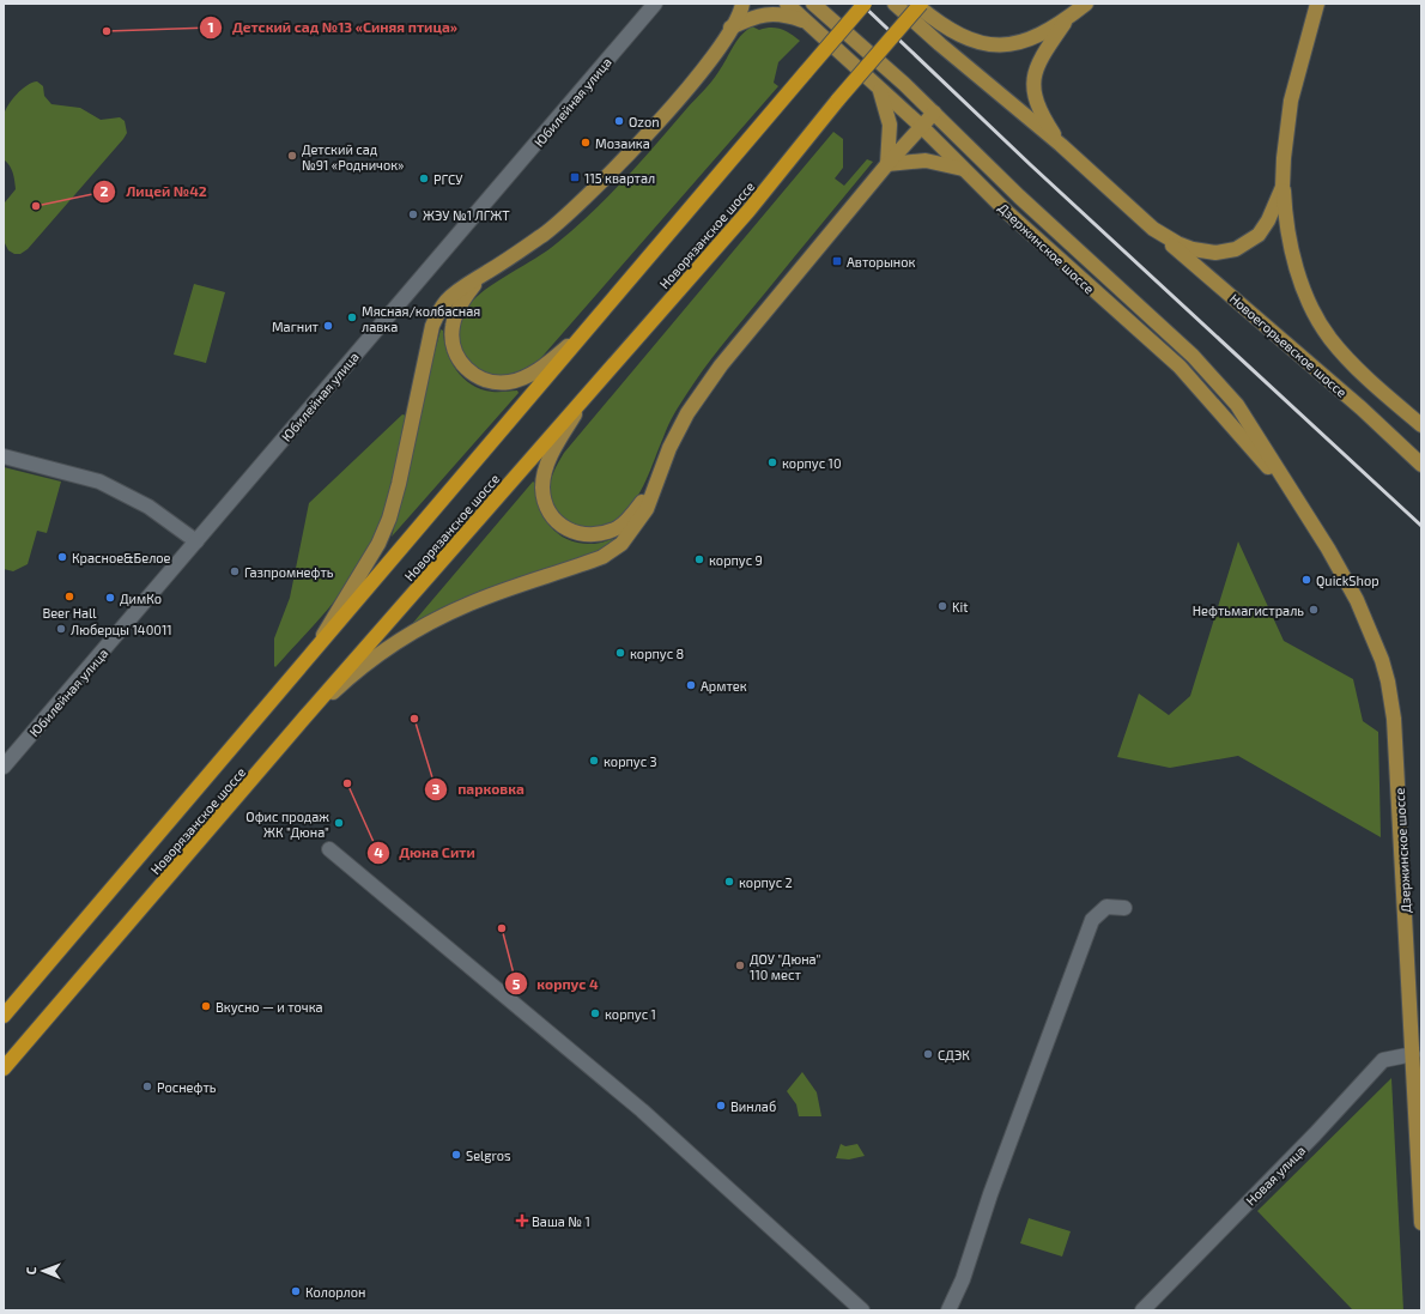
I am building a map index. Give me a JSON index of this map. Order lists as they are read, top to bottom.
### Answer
{
  "streets": {
    "highway": ["Новорязанское шоссе"],
    "main road": ["Дзержинское шоссе", "Новоегорьевское шоссе"],
    "street": ["Юбилейная улица", "Новая улица"]
  },
  "crossings": [
    ["Дзержинское шоссе", "Новая улица"]
  ],
  "places": {
    "other": [
      "Детский сад №13 «Синяя птица»",
      "Ozon",
      "Мозаика",
      "Детский сад №91 «Родничок»",
      "РГСУ",
      "Лицей №42",
      "ЖЭУ №1 ЛГЖТ",
      "Мясная/колбасная лавка",
      "Магнит",
      "корпус 10",
      "Красное&Белое",
      "корпус 9",
      "Газпромнефть",
      "QuickShop",
      "Beer Hall",
      "ДимКо",
      "Kit",
      "Нефтьмагистраль",
      "Люберцы 140011",
      "корпус 8",
      "Армтек",
      "парковка",
      "корпус 3",
      "Дюна Сити",
      "Офис продаж ЖК \"Дюна\"",
      "корпус 2",
      "корпус 4",
      "ДОУ \"Дюна\" 110 мест",
      "Вкусно — и точка",
      "корпус 1",
      "СДЭК",
      "Роснефть",
      "Винлаб",
      "Selgros",
      "Колорлон"
    ],
    "transit": ["115 квартал", "Авторынок"],
    "health": ["Ваша № 1"]
  },
  "north": "left"
}
